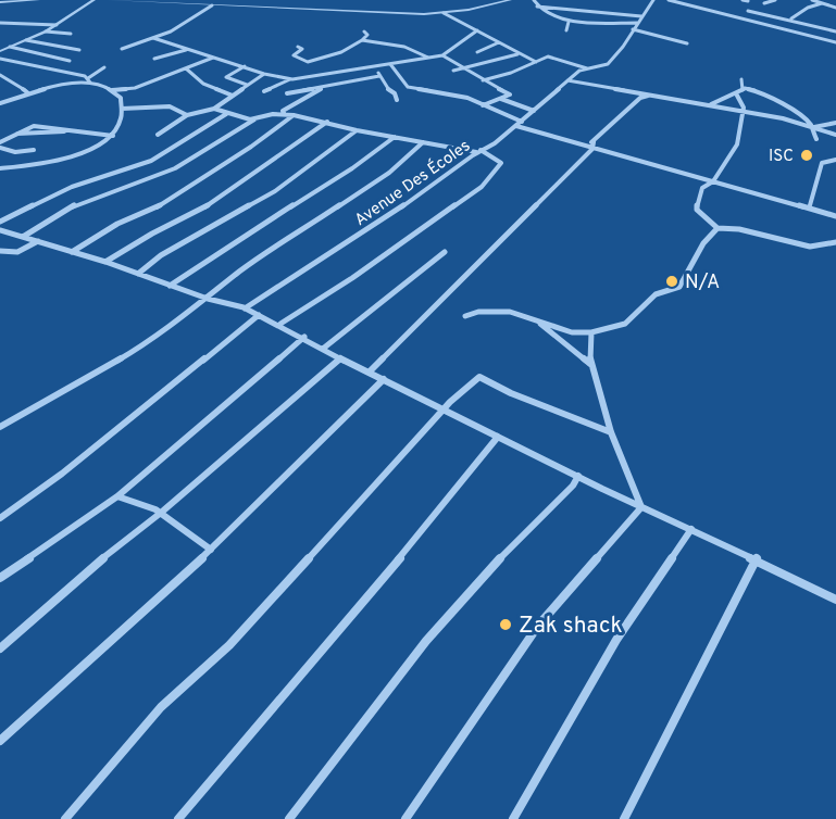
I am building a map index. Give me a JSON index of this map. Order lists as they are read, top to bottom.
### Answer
{
  "streets": {
    "street": ["Avenue Des Écoles"]
  },
  "places": ["ISC", "N/A", "Zak shack"]
}
